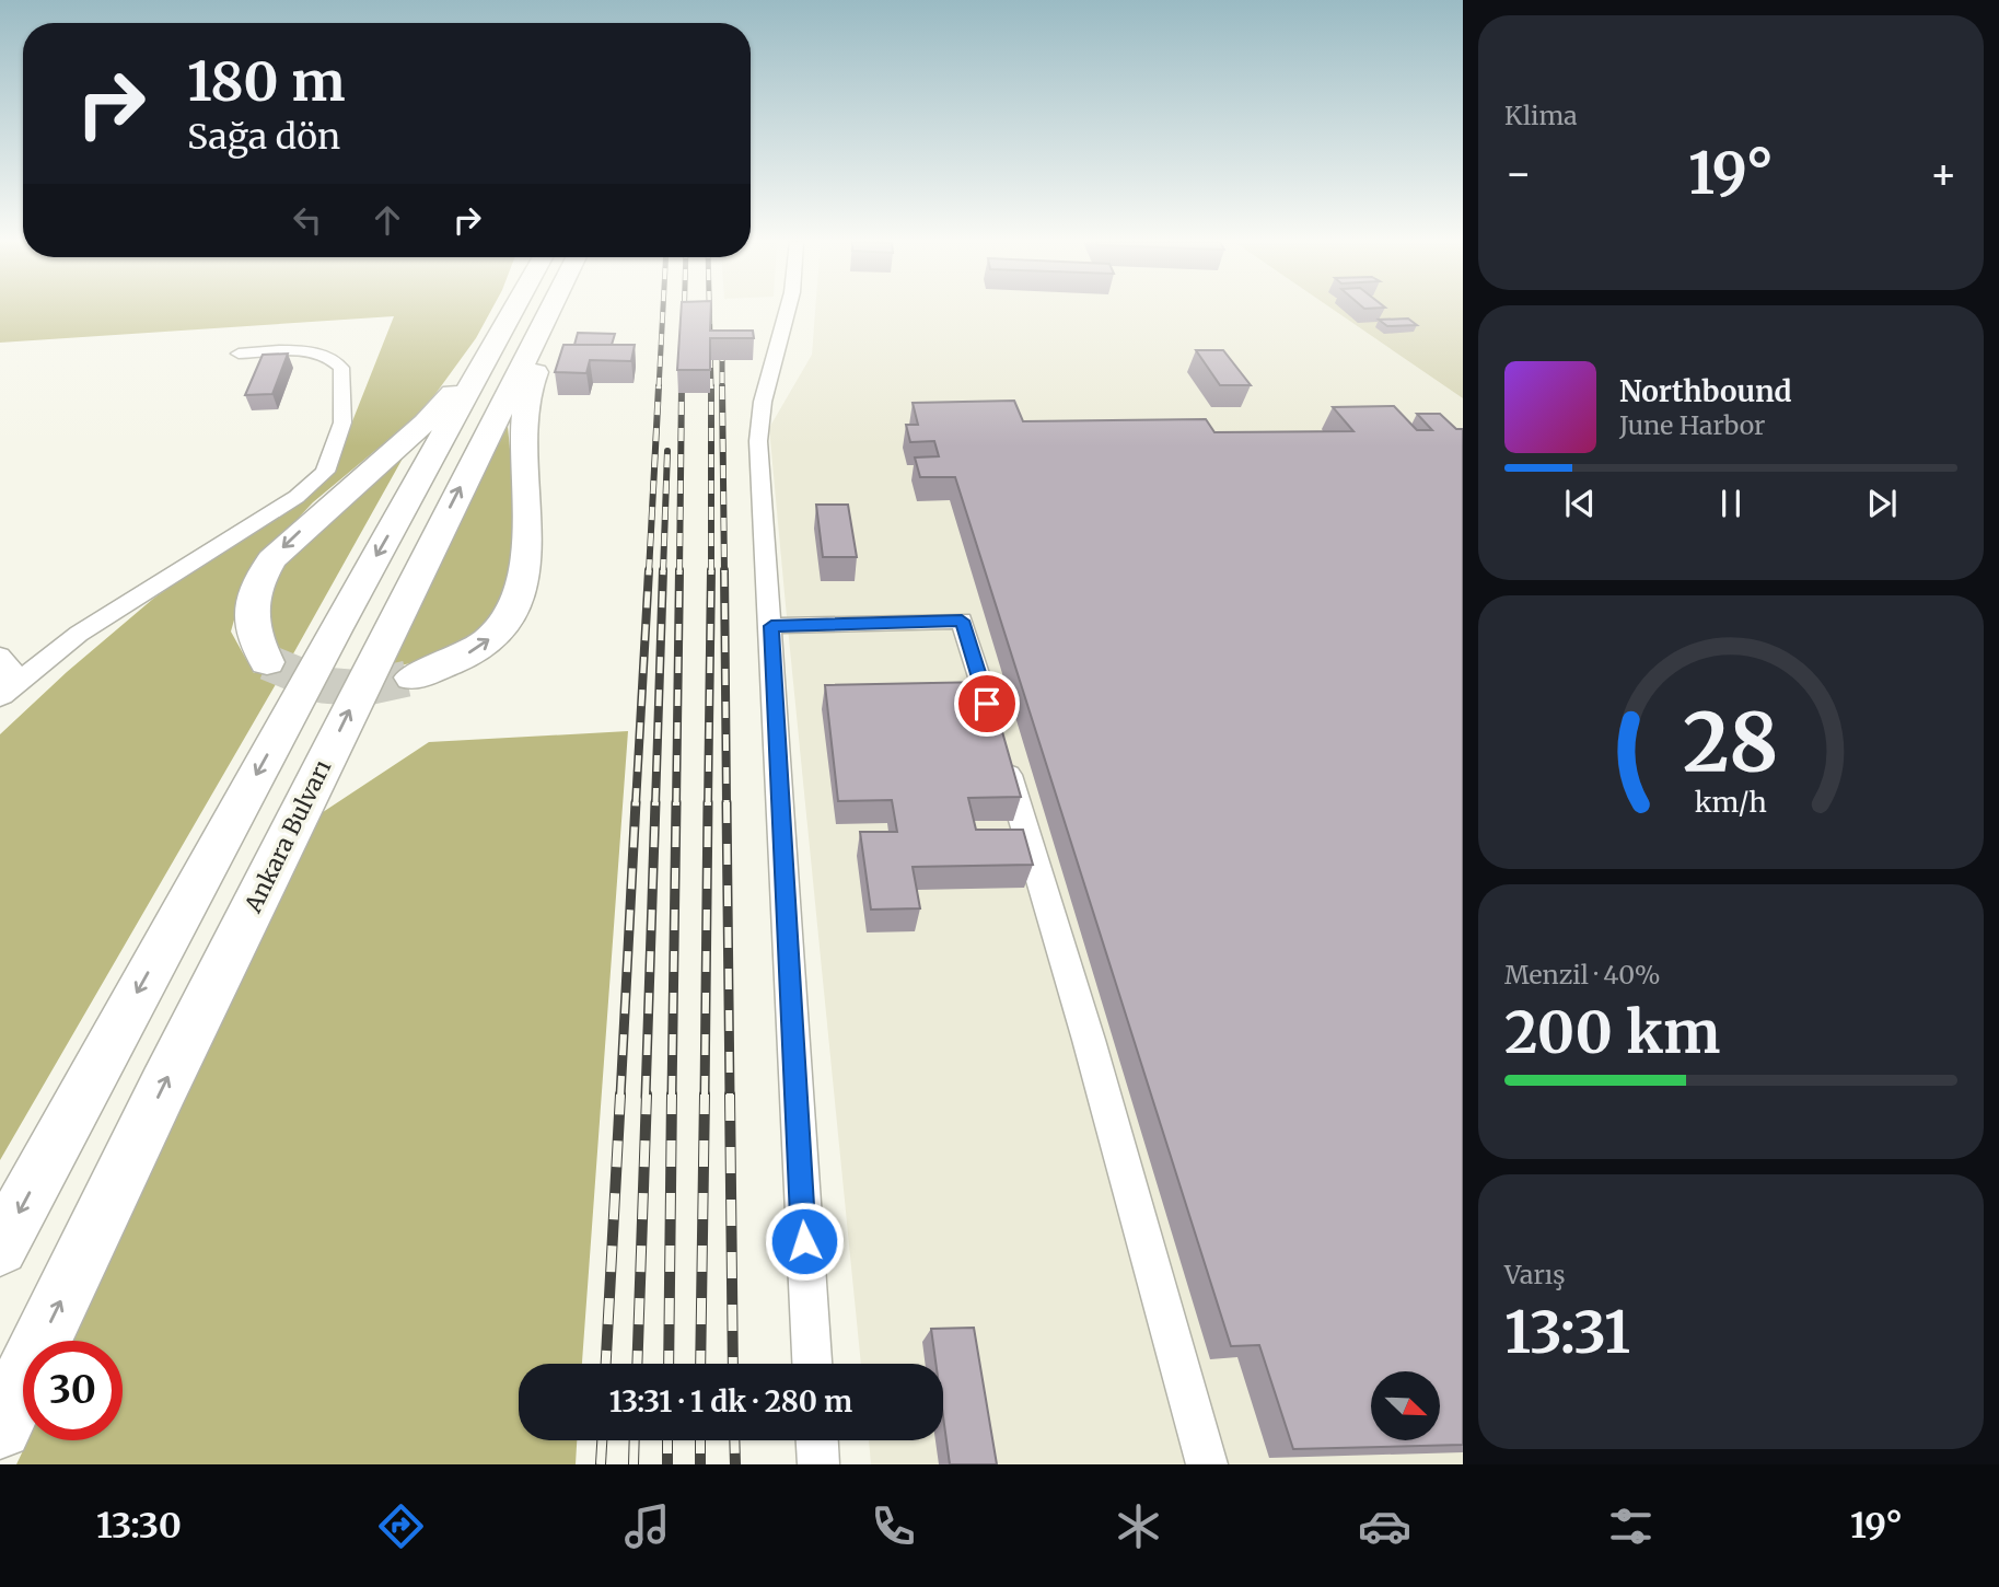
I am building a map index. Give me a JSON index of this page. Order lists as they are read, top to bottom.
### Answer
{
  "streets": {
    "main road": ["Ankara Bulvarı"]
  },
  "north": "bottom right",
  "page": {
    "tile": [
      "Klima",
      ["Menzil · 40%", "200 km"],
      ["Varış", "13:31"]
    ],
    "turn": ["180 m", "Sağa dön"],
    "heat": ["−", "19°", "+"],
    "song": ["Northbound", "June Harbor"],
    "limit": "30",
    "trip": "13:31 · 1 dk · 280 m",
    "tabs": ["13:30", "19°"],
    "gauge": ["28", "km/h"]
  }
}
